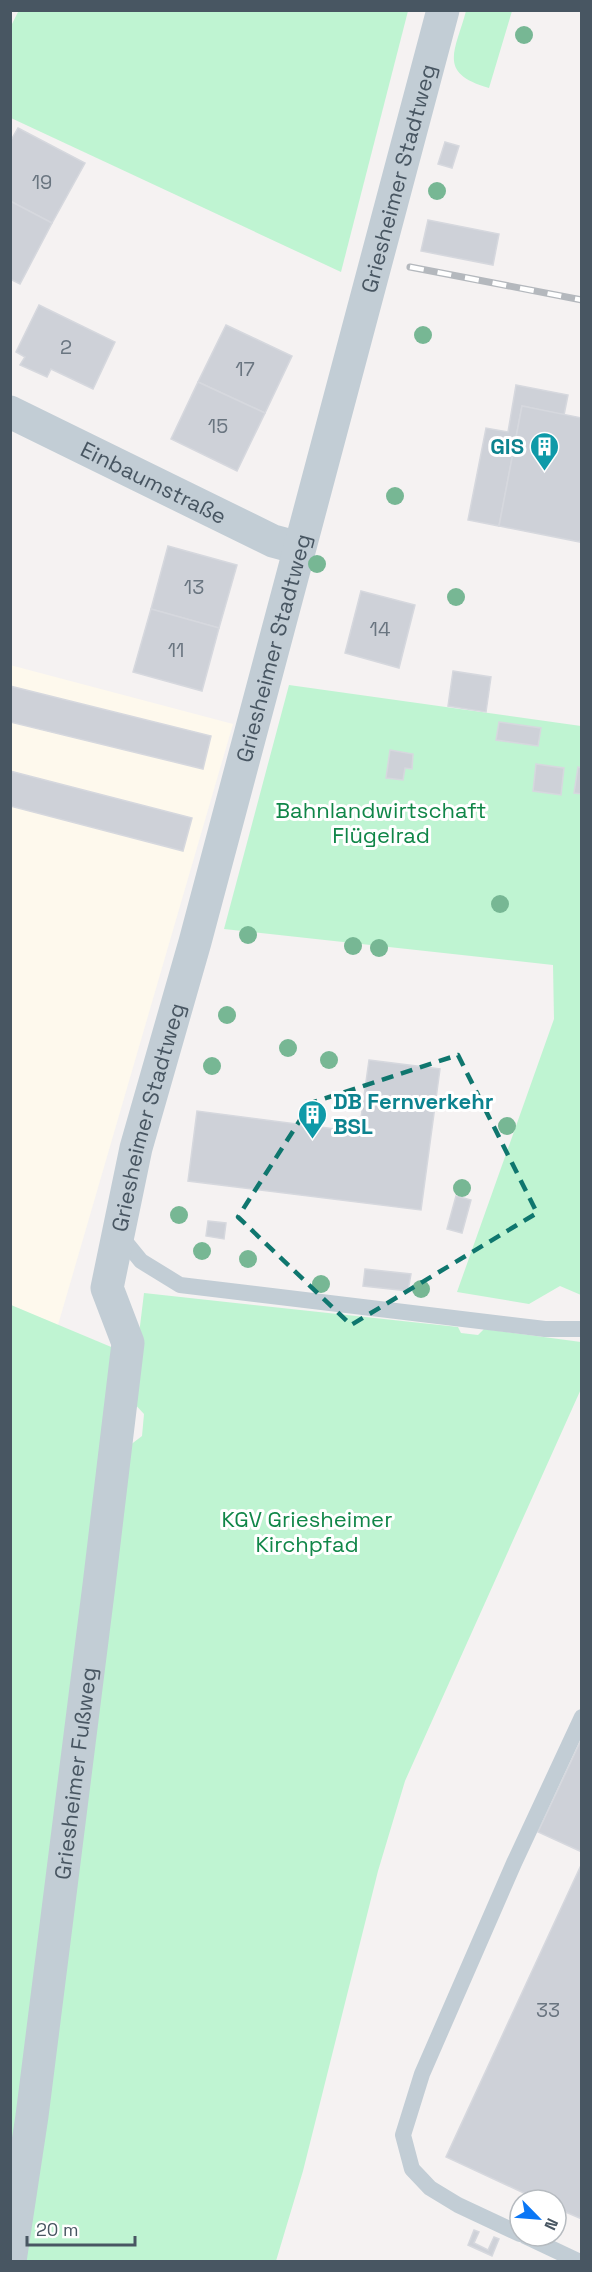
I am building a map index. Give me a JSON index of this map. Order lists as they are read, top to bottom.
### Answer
{
  "streets": {
    "street": ["Griesheimer Stadtweg", "Einbaumstraße", "Griesheimer Fußweg"]
  },
  "crossings": [
    ["Griesheimer Stadtweg", "Einbaumstraße"],
    ["Griesheimer Stadtweg", "Griesheimer Fußweg"]
  ],
  "parks": ["Bahnlandwirtschaft Flügelrad", "KGV Griesheimer Kirchpfad"],
  "places": {
    "building": ["GIS", "DB Fernverkehr BSL"]
  },
  "house_numbers": [
    "19",
    "2",
    "17",
    "15",
    "13",
    "14",
    "11",
    "33"
  ],
  "scale_bar": "20 m",
  "north": "bottom right"
}
